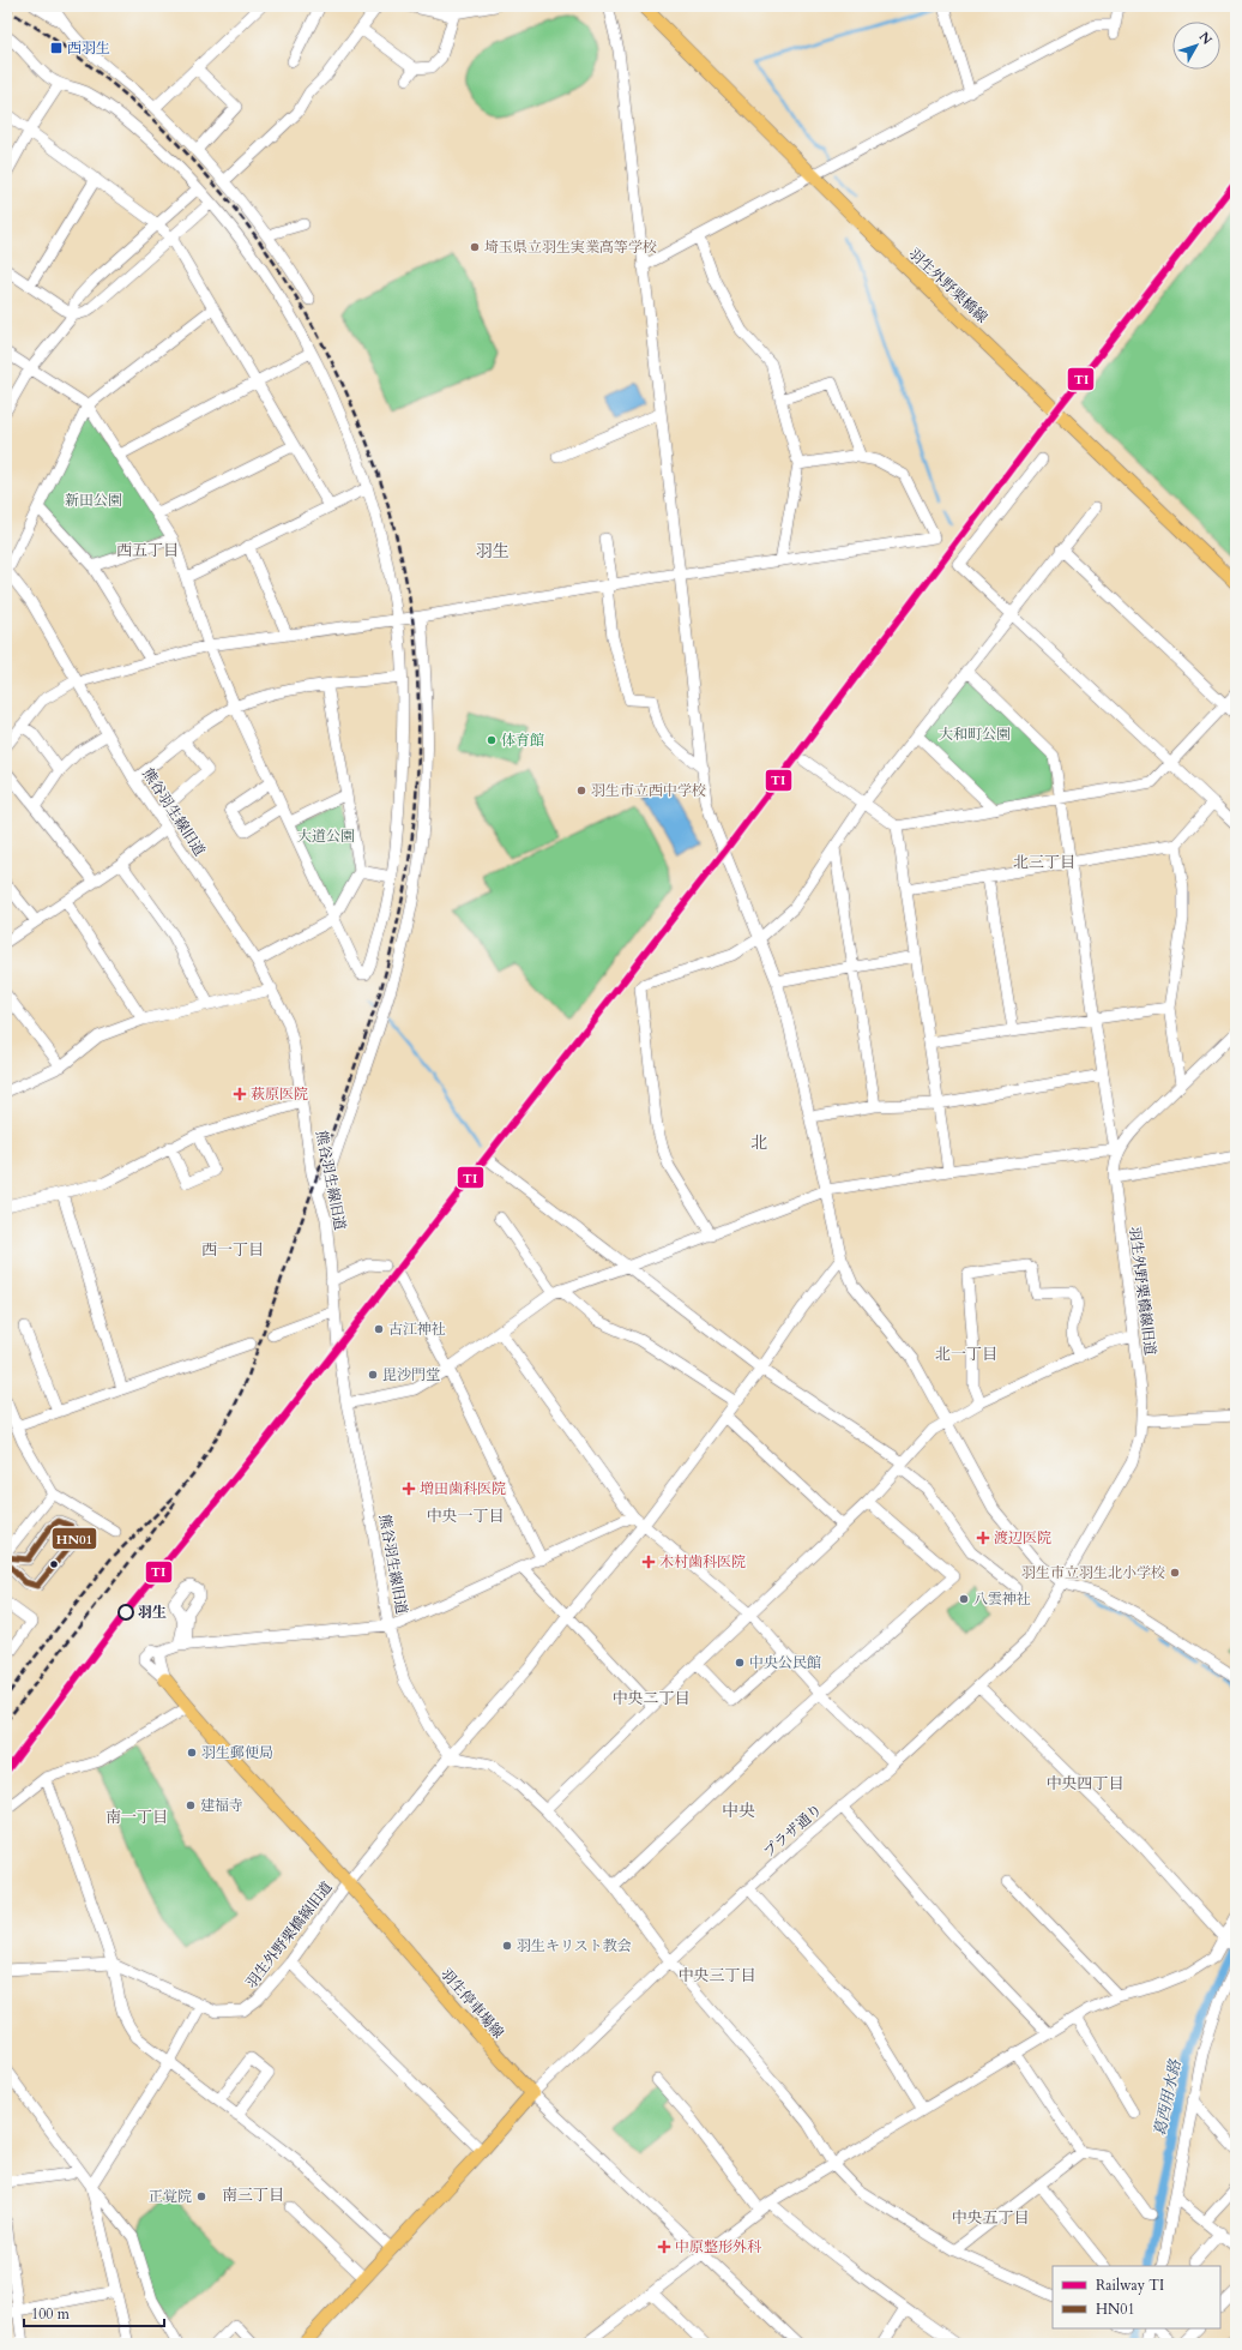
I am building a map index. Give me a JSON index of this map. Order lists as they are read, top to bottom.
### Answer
{
  "streets": {
    "main road": ["羽生外野栗橋線", "羽生停車場線"],
    "street": ["熊谷羽生線旧道", "羽生外野栗橋線旧道", "プラザ通り"]
  },
  "crossings": [
    ["羽生外野栗橋線旧道", "プラザ通り"],
    ["羽生外野栗橋線旧道", "羽生停車場線"],
    ["プラザ通り", "羽生停車場線"]
  ],
  "districts": [
    "西五丁目",
    "羽生",
    "北三丁目",
    "北",
    "西一丁目",
    "北一丁目",
    "中央一丁目",
    "中央二丁目",
    "中央四丁目",
    "中央",
    "南一丁目",
    "中央三丁目",
    "南三丁目",
    "中央五丁目"
  ],
  "water": ["葛西用水路"],
  "parks": ["新田公園", "大和町公園", "大道公園"],
  "places": {
    "transit": ["西羽生"],
    "other": [
      "埼玉県立羽生実業高等学校",
      "体育館",
      "羽生市立西中学校",
      "古江神社",
      "毘沙門堂",
      "羽生市立羽生北小学校",
      "八雲神社",
      "羽生",
      "中央公民館",
      "羽生郵便局",
      "建福寺",
      "羽生キリスト教会",
      "正覚院"
    ],
    "health": [
      "萩原医院",
      "増田歯科医院",
      "渡辺医院",
      "木村歯科医院",
      "中原整形外科"
    ]
  },
  "lines": ["rail line TI", "transit line HN01"],
  "legend": ["Railway TI", "HN01"],
  "scale_bar": "100 m",
  "north": "top right"
}
